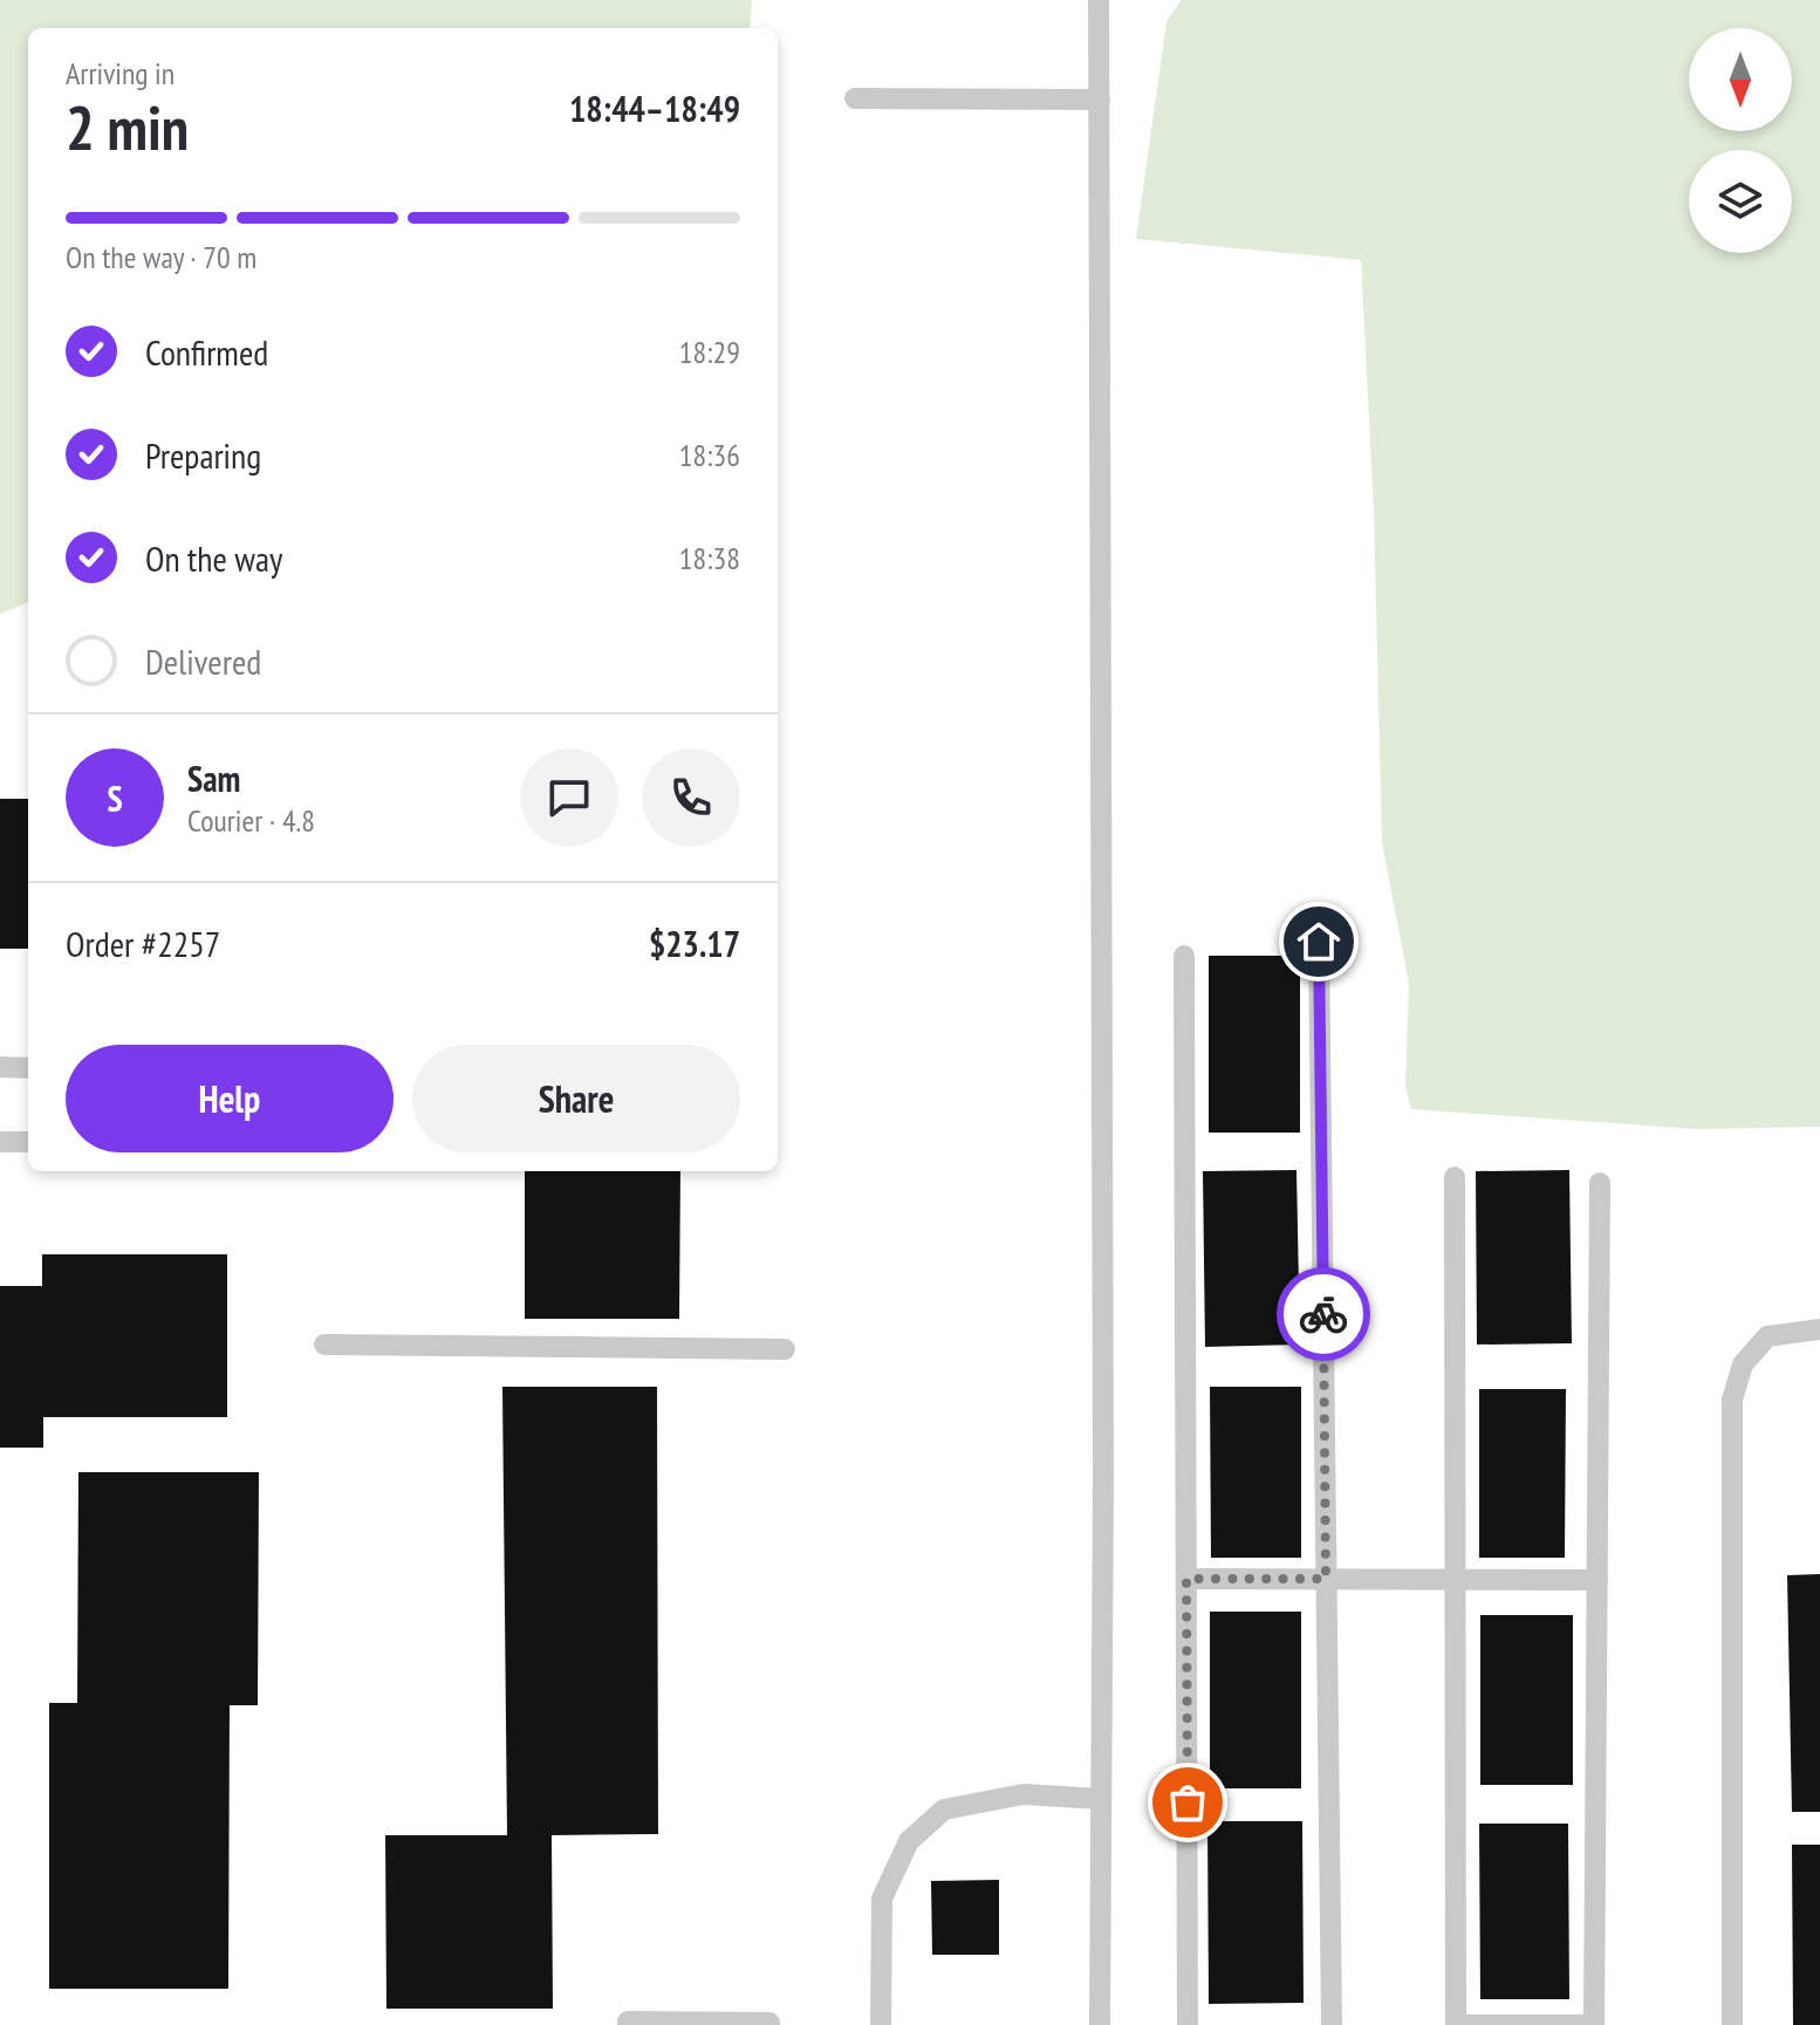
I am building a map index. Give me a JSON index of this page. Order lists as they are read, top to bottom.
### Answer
{
  "north": "bottom",
  "page": {
    "heading": ["2 min", "Arriving in", "18:44–18:49"],
    "panel": [
      "Sam",
      "Courier · 4.8",
      "Order #2257",
      "$23.17"
    ],
    "bar": "On the way · 70 m",
    "list": [
      ["Confirmed", "18:29"],
      ["Preparing", "18:36"],
      ["On the way", "18:38"],
      "Delivered"
    ],
    "round": "S",
    "buttons": ["Help", "Share"]
  }
}
